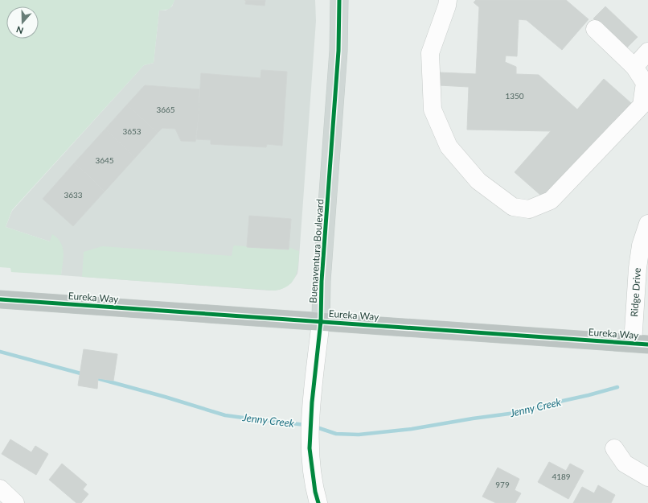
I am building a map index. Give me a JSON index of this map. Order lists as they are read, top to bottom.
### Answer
{
  "streets": {
    "highway": ["Eureka Way"],
    "main road": ["Buenaventura Boulevard"],
    "street": ["Ridge Drive"]
  },
  "crossings": [
    ["Buenaventura Boulevard", "Eureka Way"],
    ["Ridge Drive", "Eureka Way"]
  ],
  "water": ["Jenny Creek"],
  "house_numbers": [
    "1350",
    "3665",
    "3653",
    "3645",
    "3633",
    "4189",
    "979"
  ],
  "north": "bottom"
}
